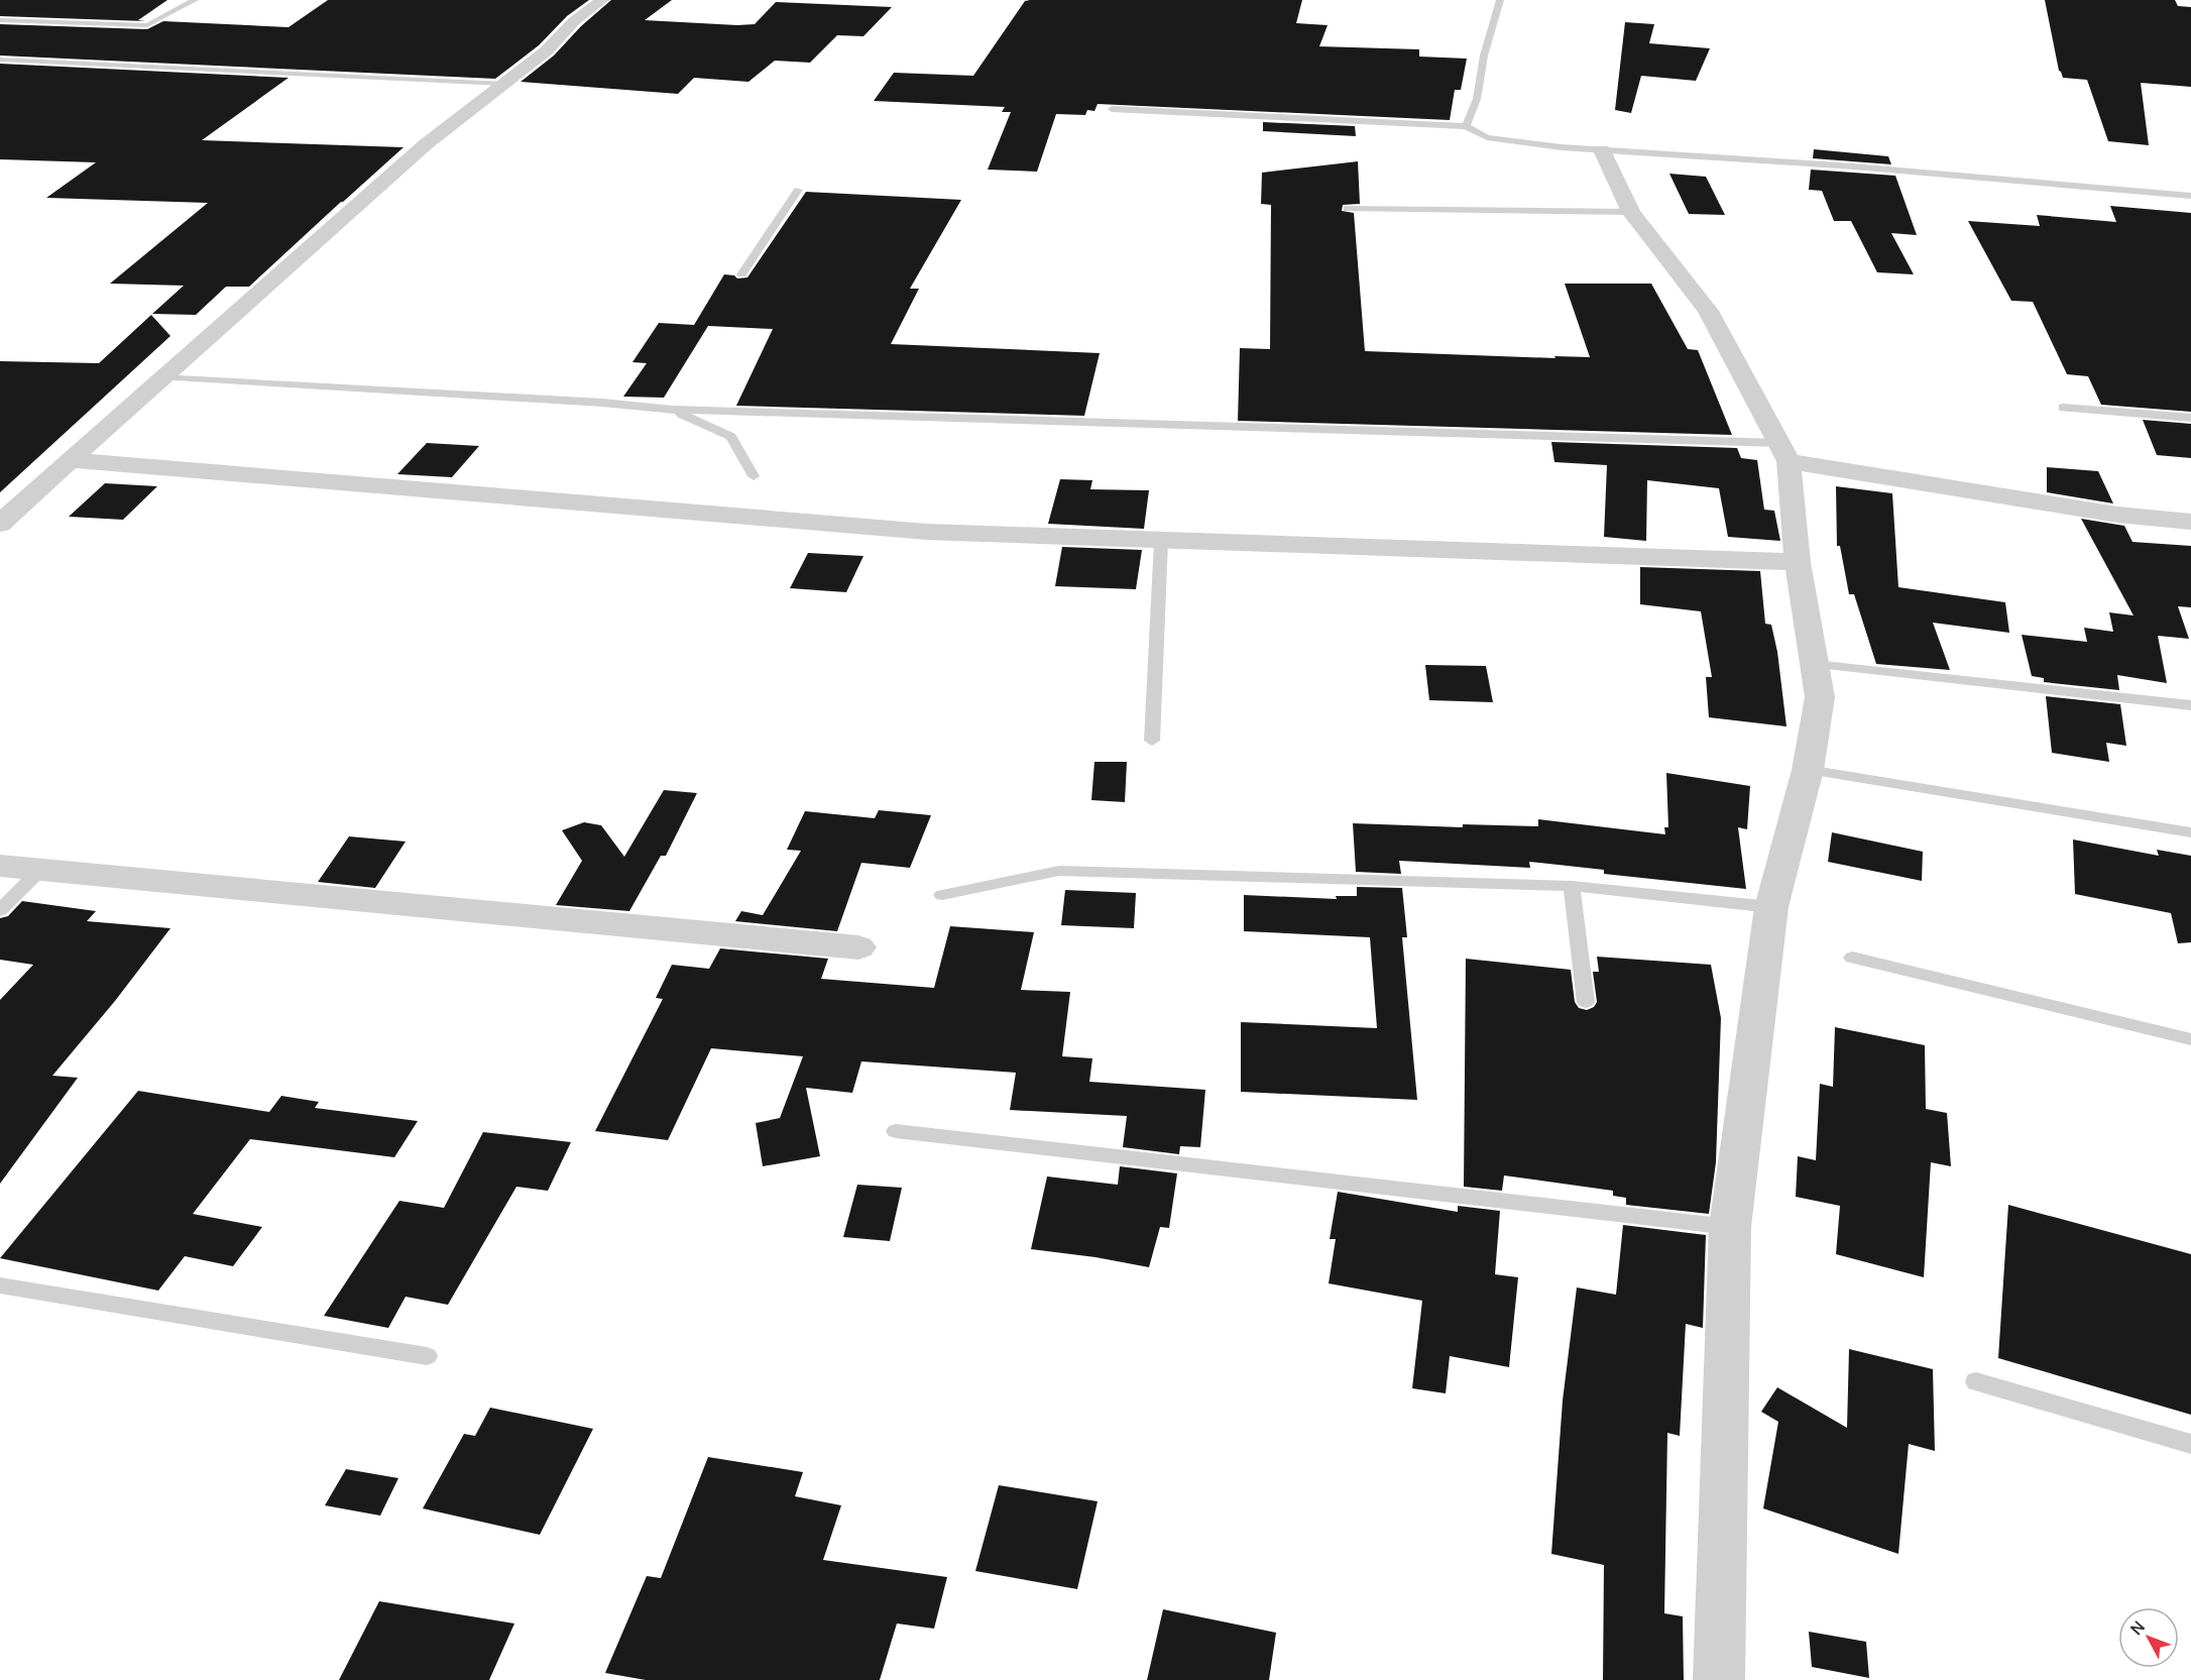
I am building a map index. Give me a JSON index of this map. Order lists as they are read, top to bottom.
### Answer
{
  "north": "top left"
}
